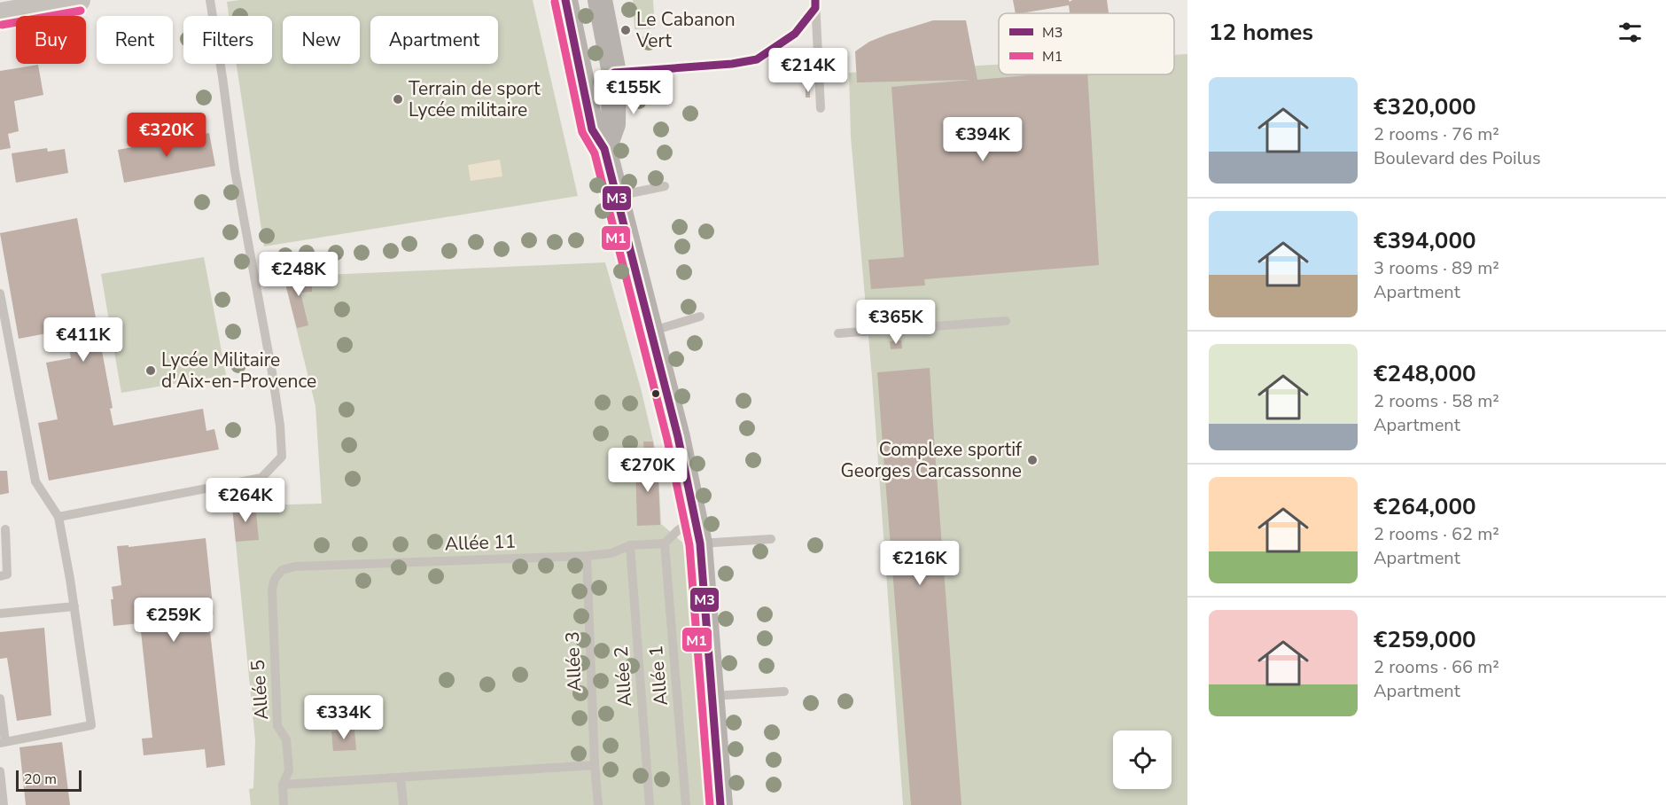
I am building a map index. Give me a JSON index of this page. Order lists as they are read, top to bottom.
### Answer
{
  "streets": {
    "lane": [
      "Allée 11",
      "Allée 3",
      "Allée 1",
      "Allée 2",
      "Allée 5"
    ]
  },
  "crossings": [
    ["Allée 11", "Allée 3"],
    ["Allée 11", "Allée 1"],
    ["Allée 11", "Allée 2"],
    ["Allée 11", "Allée 5"]
  ],
  "places": [
    "Le Cabanon Vert",
    "Terrain de sport Lycée militaire",
    "Lycée Militaire d'Aix-en-Provence",
    "Complexe sportif Georges Carcassonne"
  ],
  "lines": ["transit line M3", "transit line M1"],
  "legend": ["M3", "M1"],
  "scale_bar": "20 m",
  "page": {
    "heading": "12 homes",
    "chip": [
      "Buy",
      "Rent",
      "Filters",
      "New",
      "Apartment"
    ],
    "price": [
      "€214K",
      "€155K",
      "€320K",
      "€394K",
      "€248K",
      "€365K",
      "€411K",
      "€270K",
      "€264K",
      "€216K",
      "€259K",
      "€334K"
    ],
    "list": [
      {
        "name": "€320,000",
        "note": "2 rooms · 76 m² · Boulevard des Poilus"
      },
      {
        "name": "€394,000",
        "note": "3 rooms · 89 m² · Apartment"
      },
      {
        "name": "€248,000",
        "note": "2 rooms · 58 m² · Apartment"
      },
      {
        "name": "€264,000",
        "note": "2 rooms · 62 m² · Apartment"
      },
      {
        "name": "€259,000",
        "note": "2 rooms · 66 m² · Apartment"
      }
    ],
    "scale": "20 m"
  }
}
